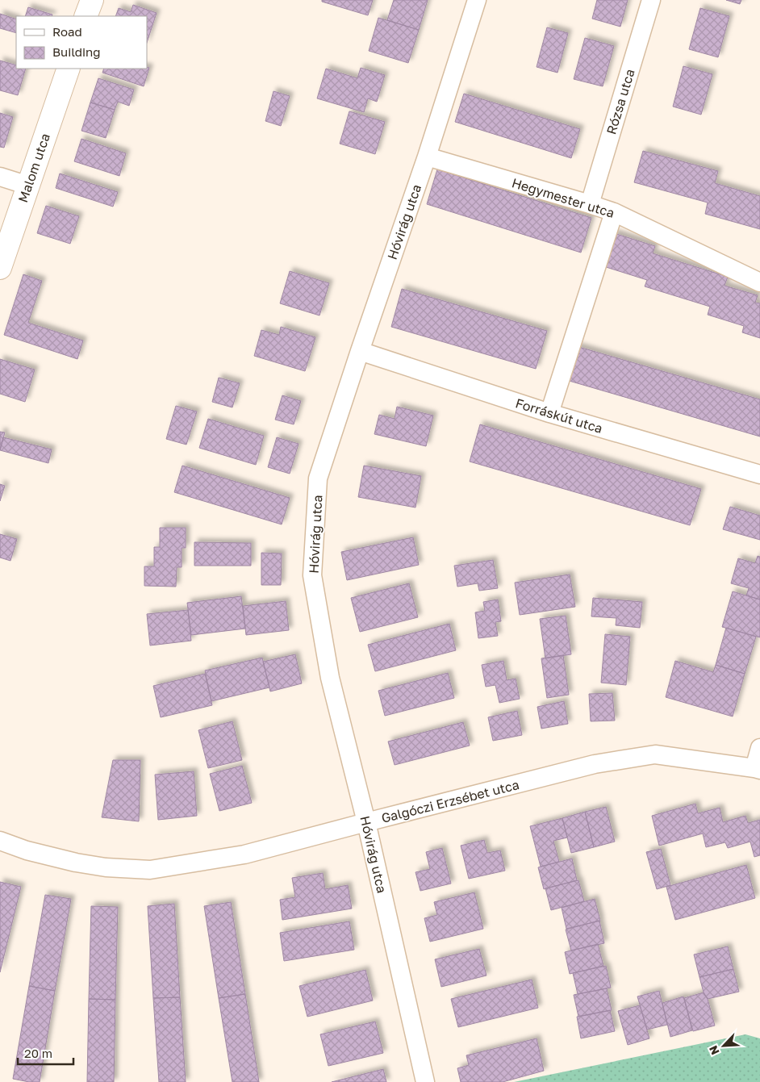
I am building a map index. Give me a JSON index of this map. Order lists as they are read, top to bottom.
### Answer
{
  "streets": {
    "main road": ["Malom utca"],
    "street": [
      "Rózsa utca",
      "Hegymester utca",
      "Hóvirág utca",
      "Forráskút utca",
      "Galgóczi Erzsébet utca"
    ]
  },
  "crossings": [
    ["Rózsa utca", "Hegymester utca"],
    ["Hegymester utca", "Hóvirág utca"],
    ["Hóvirág utca", "Forráskút utca"],
    ["Hóvirág utca", "Galgóczi Erzsébet utca"]
  ],
  "legend": ["Road", "Building"],
  "scale_bar": "20 m",
  "north": "bottom left"
}
